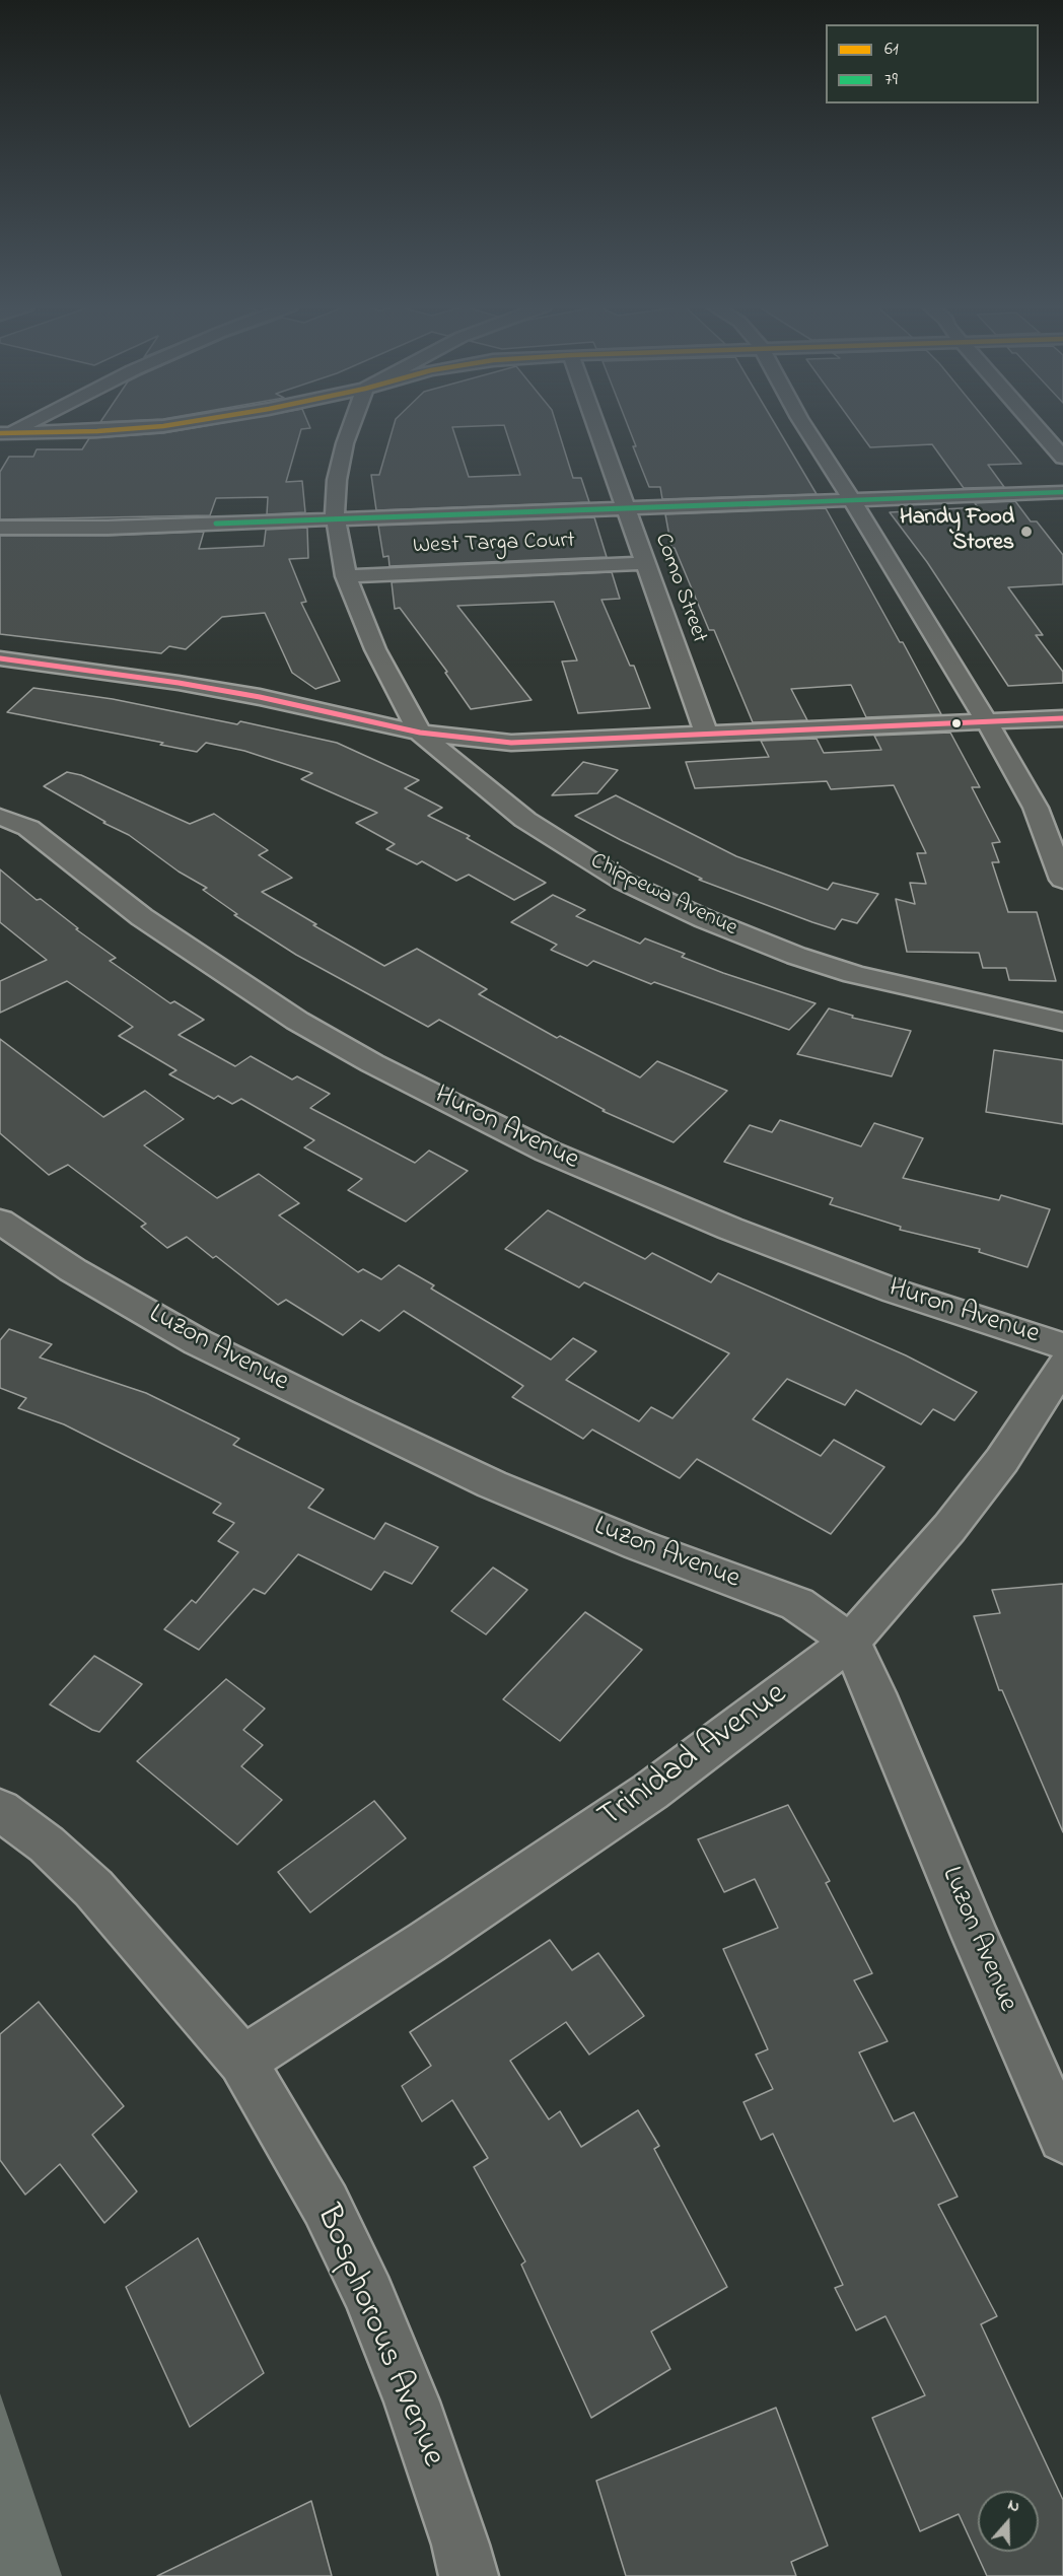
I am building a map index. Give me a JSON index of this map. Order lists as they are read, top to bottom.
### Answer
{
  "streets": {
    "street": [
      "West Targa Court",
      "Como Street",
      "Chippewa Avenue",
      "Huron Avenue",
      "Luzon Avenue",
      "Trinidad Avenue",
      "Bosphorous Avenue"
    ]
  },
  "crossings": [
    ["West Targa Court", "Como Street"],
    ["West Targa Court", "Chippewa Avenue"],
    ["Luzon Avenue", "Trinidad Avenue"],
    ["Trinidad Avenue", "Bosphorous Avenue"]
  ],
  "places": ["Handy Food Stores"],
  "lines": ["transit line 61", "transit line 79"],
  "legend": ["61", "79"],
  "north": "top"
}
